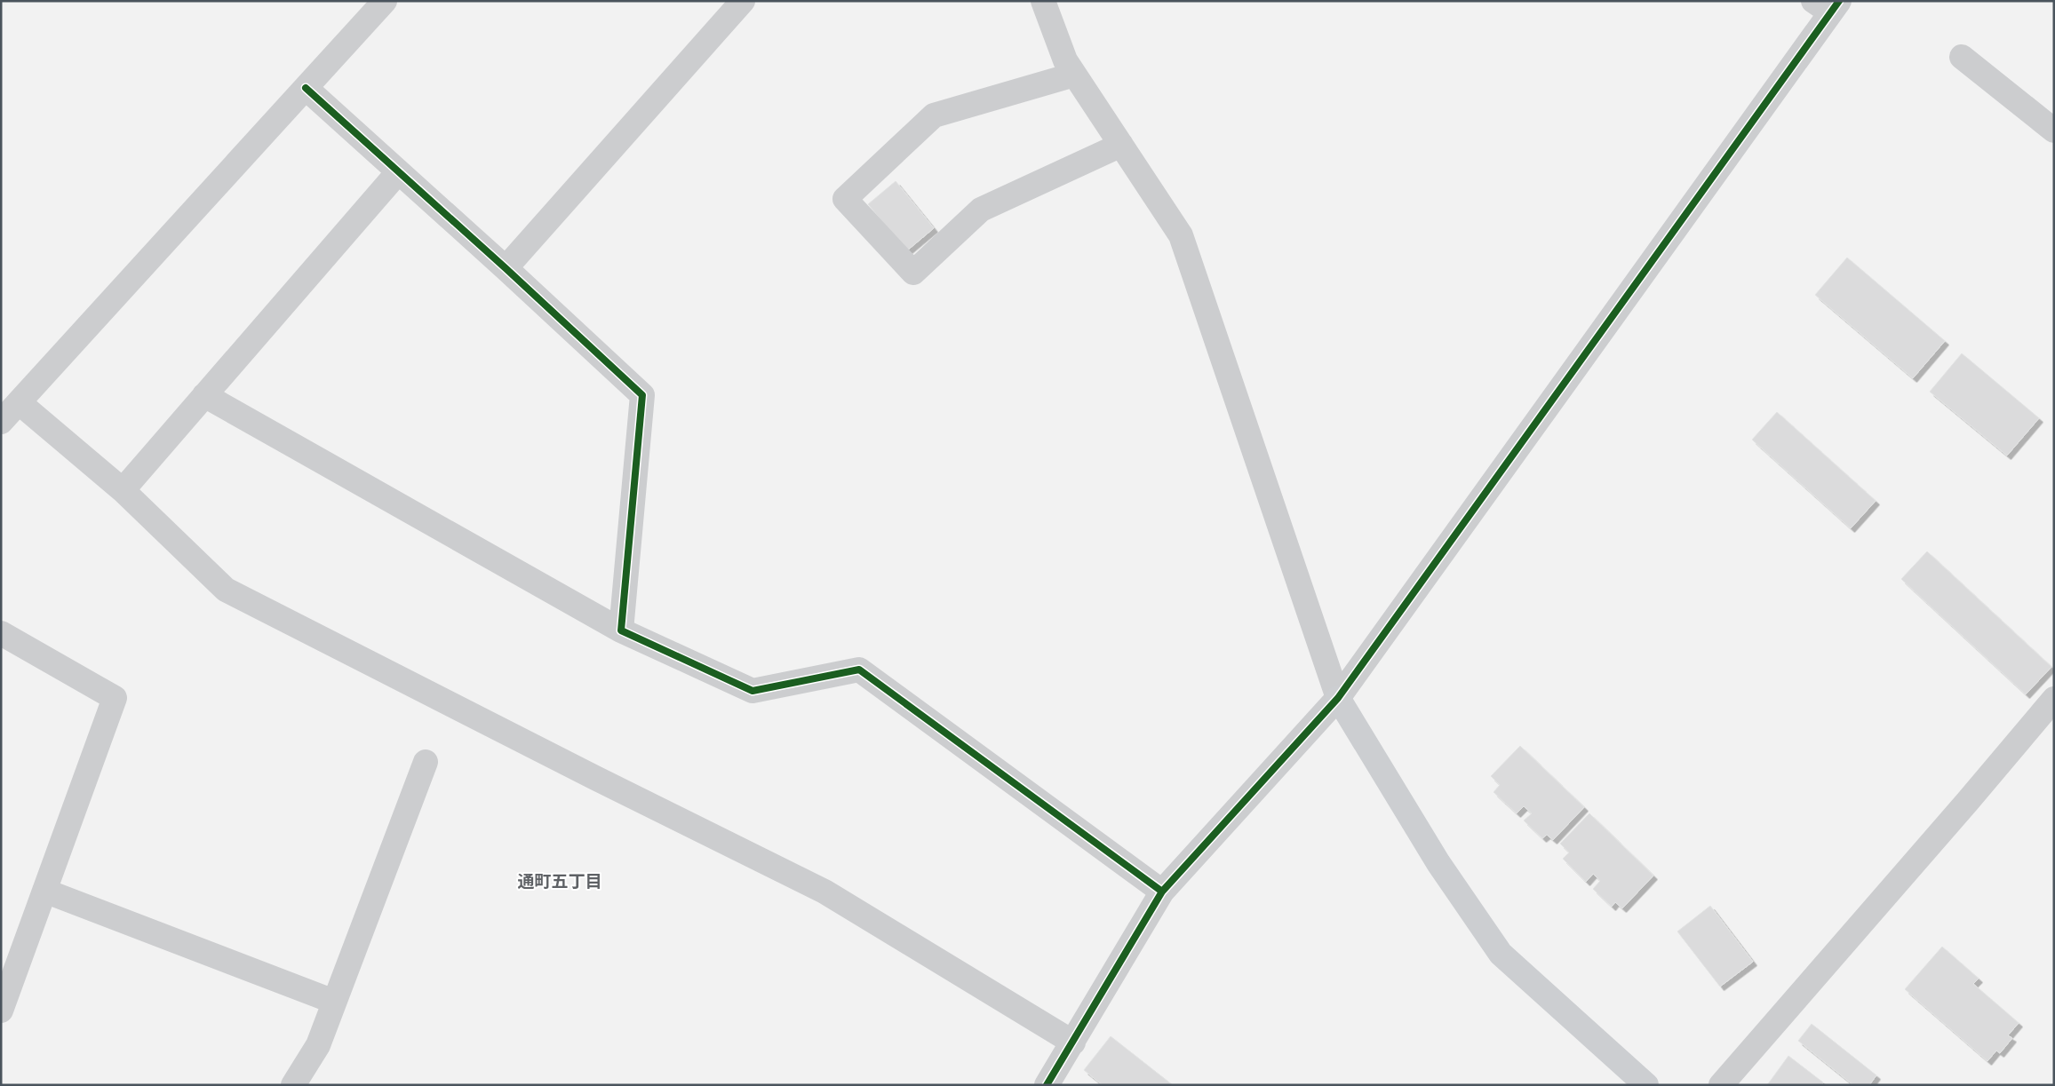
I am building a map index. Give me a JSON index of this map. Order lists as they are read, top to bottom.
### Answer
{
  "districts": ["通町五丁目"]
}
